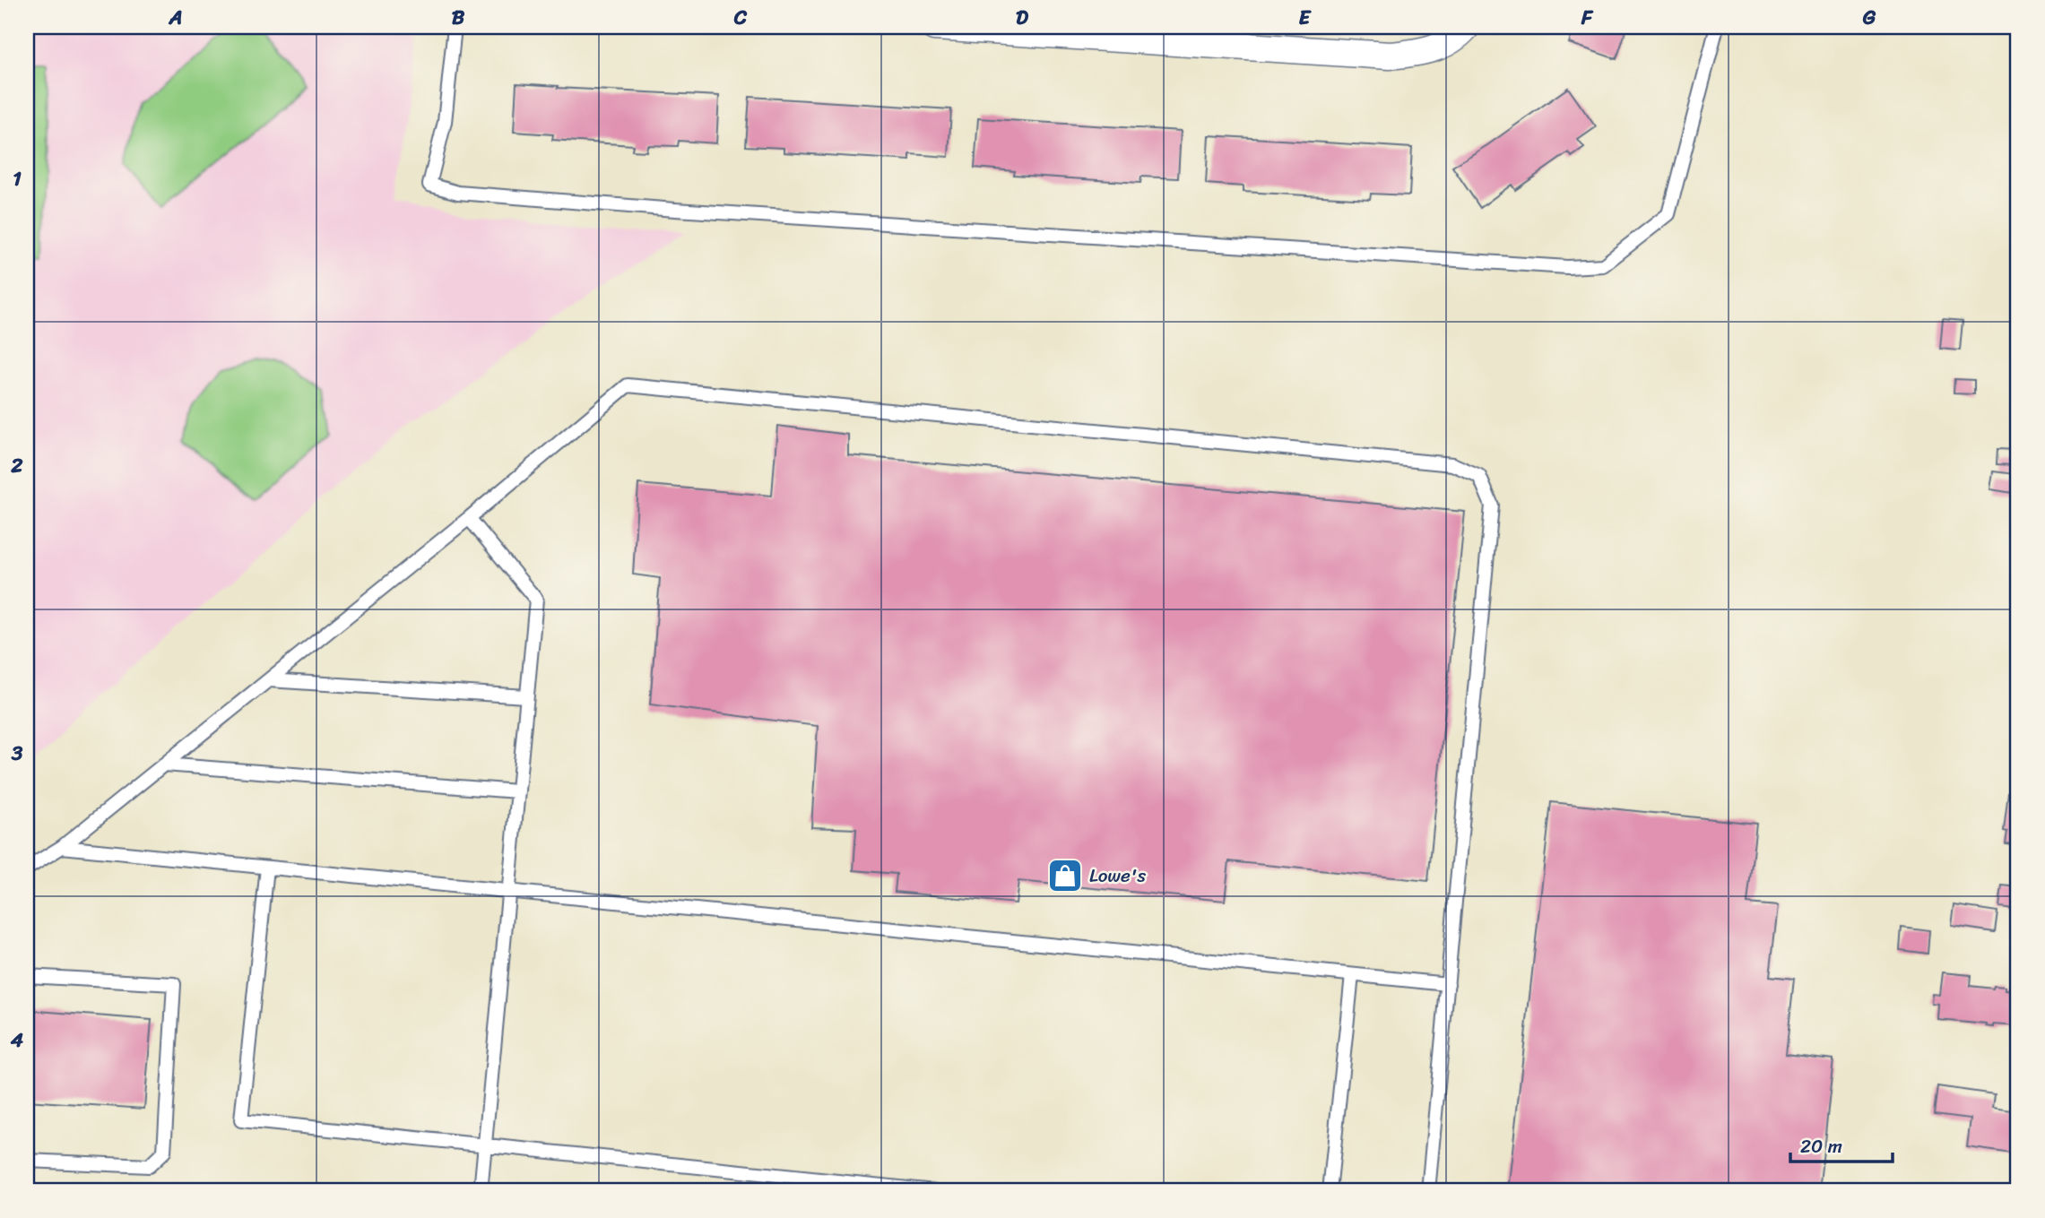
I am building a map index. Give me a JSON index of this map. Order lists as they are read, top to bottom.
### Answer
{
  "places": {
    "shop": ["Lowe's"]
  },
  "scale_bar": "20 m",
  "grid": {
    "columns": [
      "A",
      "B",
      "C",
      "D",
      "E",
      "F",
      "G"
    ],
    "rows": [
      "1",
      "2",
      "3",
      "4"
    ]
  }
}
